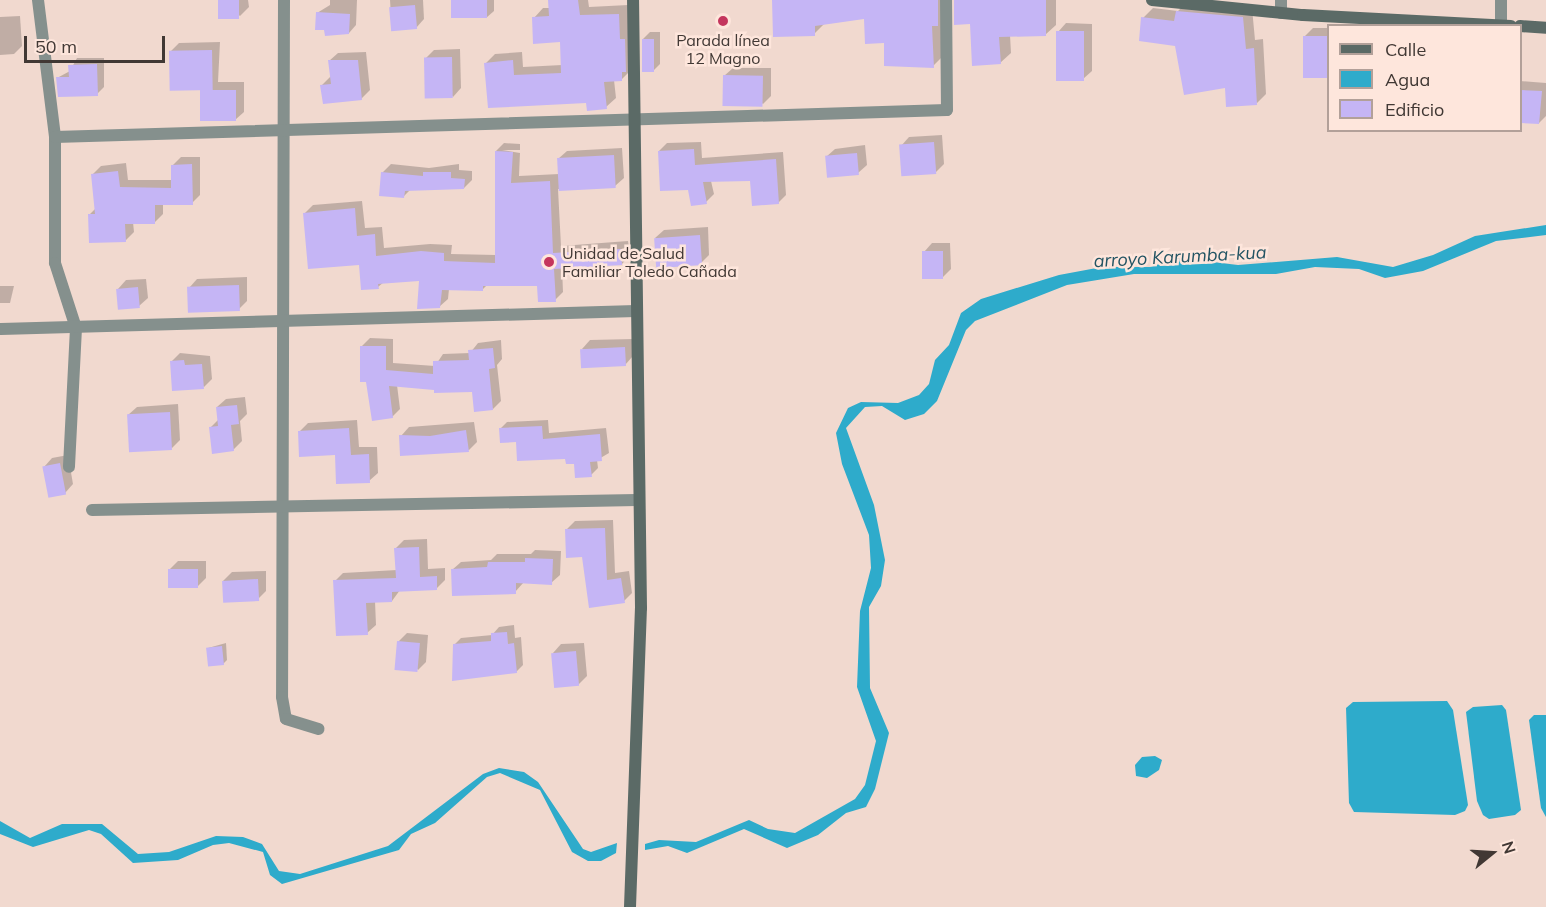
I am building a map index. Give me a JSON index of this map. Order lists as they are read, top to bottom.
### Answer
{
  "water": ["arroyo Karumba-kua"],
  "places": ["Parada línea 12 Magno", "Unidad de Salud Familiar Toledo Cañada"],
  "legend": ["Calle", "Agua", "Edificio"],
  "scale_bar": "50 m",
  "north": "right"
}
